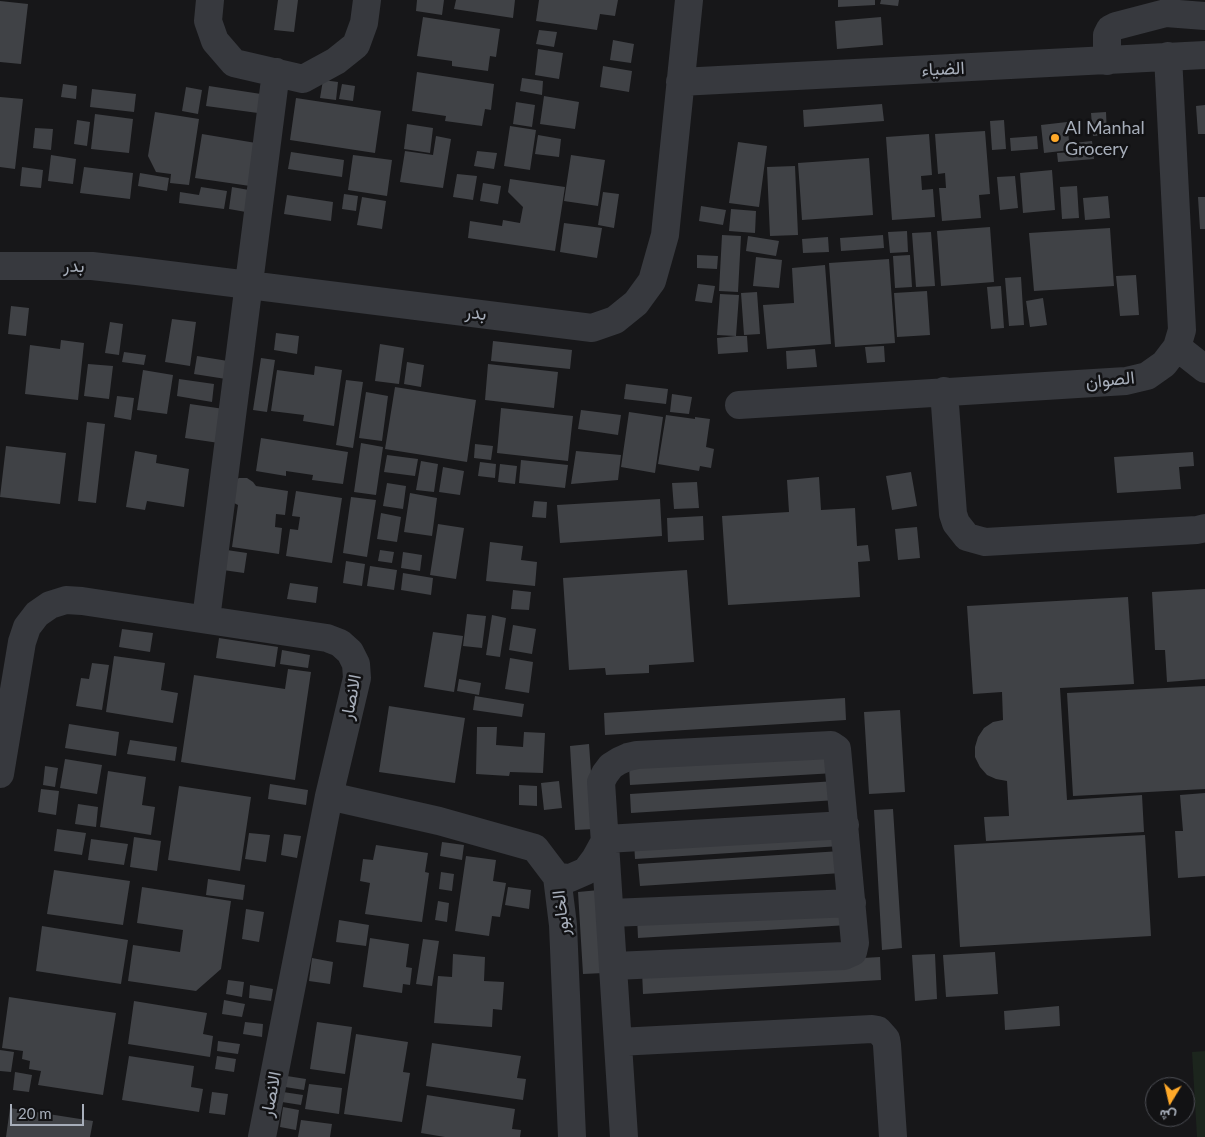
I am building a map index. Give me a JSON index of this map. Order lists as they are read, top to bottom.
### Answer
{
  "streets": {
    "street": [
      "الضياء",
      "بدر",
      "الصوان",
      "الانصار",
      "الخابور"
    ]
  },
  "crossings": [
    ["الضياء", "بدر"],
    ["الضياء", "الصوان"],
    ["الانصار", "الخابور"]
  ],
  "places": ["Al Manhal Grocery"],
  "scale_bar": "20 m",
  "north": "bottom"
}
